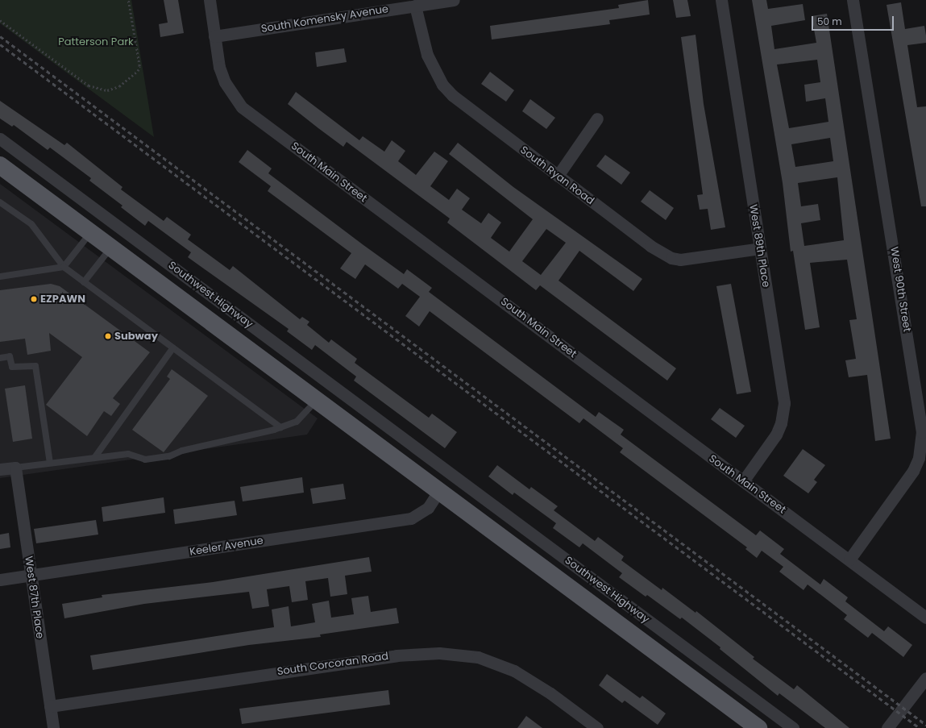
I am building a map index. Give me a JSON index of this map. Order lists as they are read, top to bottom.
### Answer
{
  "streets": {
    "main road": ["Southwest Highway"],
    "street": [
      "South Komensky Avenue",
      "South Main Street",
      "South Ryan Road",
      "West 89th Place",
      "West 90th Street",
      "Keeler Avenue",
      "West 87th Place",
      "South Corcoran Road"
    ]
  },
  "crossings": [
    ["South Komensky Avenue", "South Main Street"],
    ["South Komensky Avenue", "South Ryan Road"],
    ["South Main Street", "West 89th Place"],
    ["South Main Street", "West 90th Street"],
    ["South Ryan Road", "West 89th Place"],
    ["Southwest Highway", "Keeler Avenue"],
    ["Keeler Avenue", "West 87th Place"],
    ["West 87th Place", "South Corcoran Road"]
  ],
  "parks": ["Patterson Park"],
  "places": ["EZPAWN", "Subway"],
  "scale_bar": "50 m"
}
